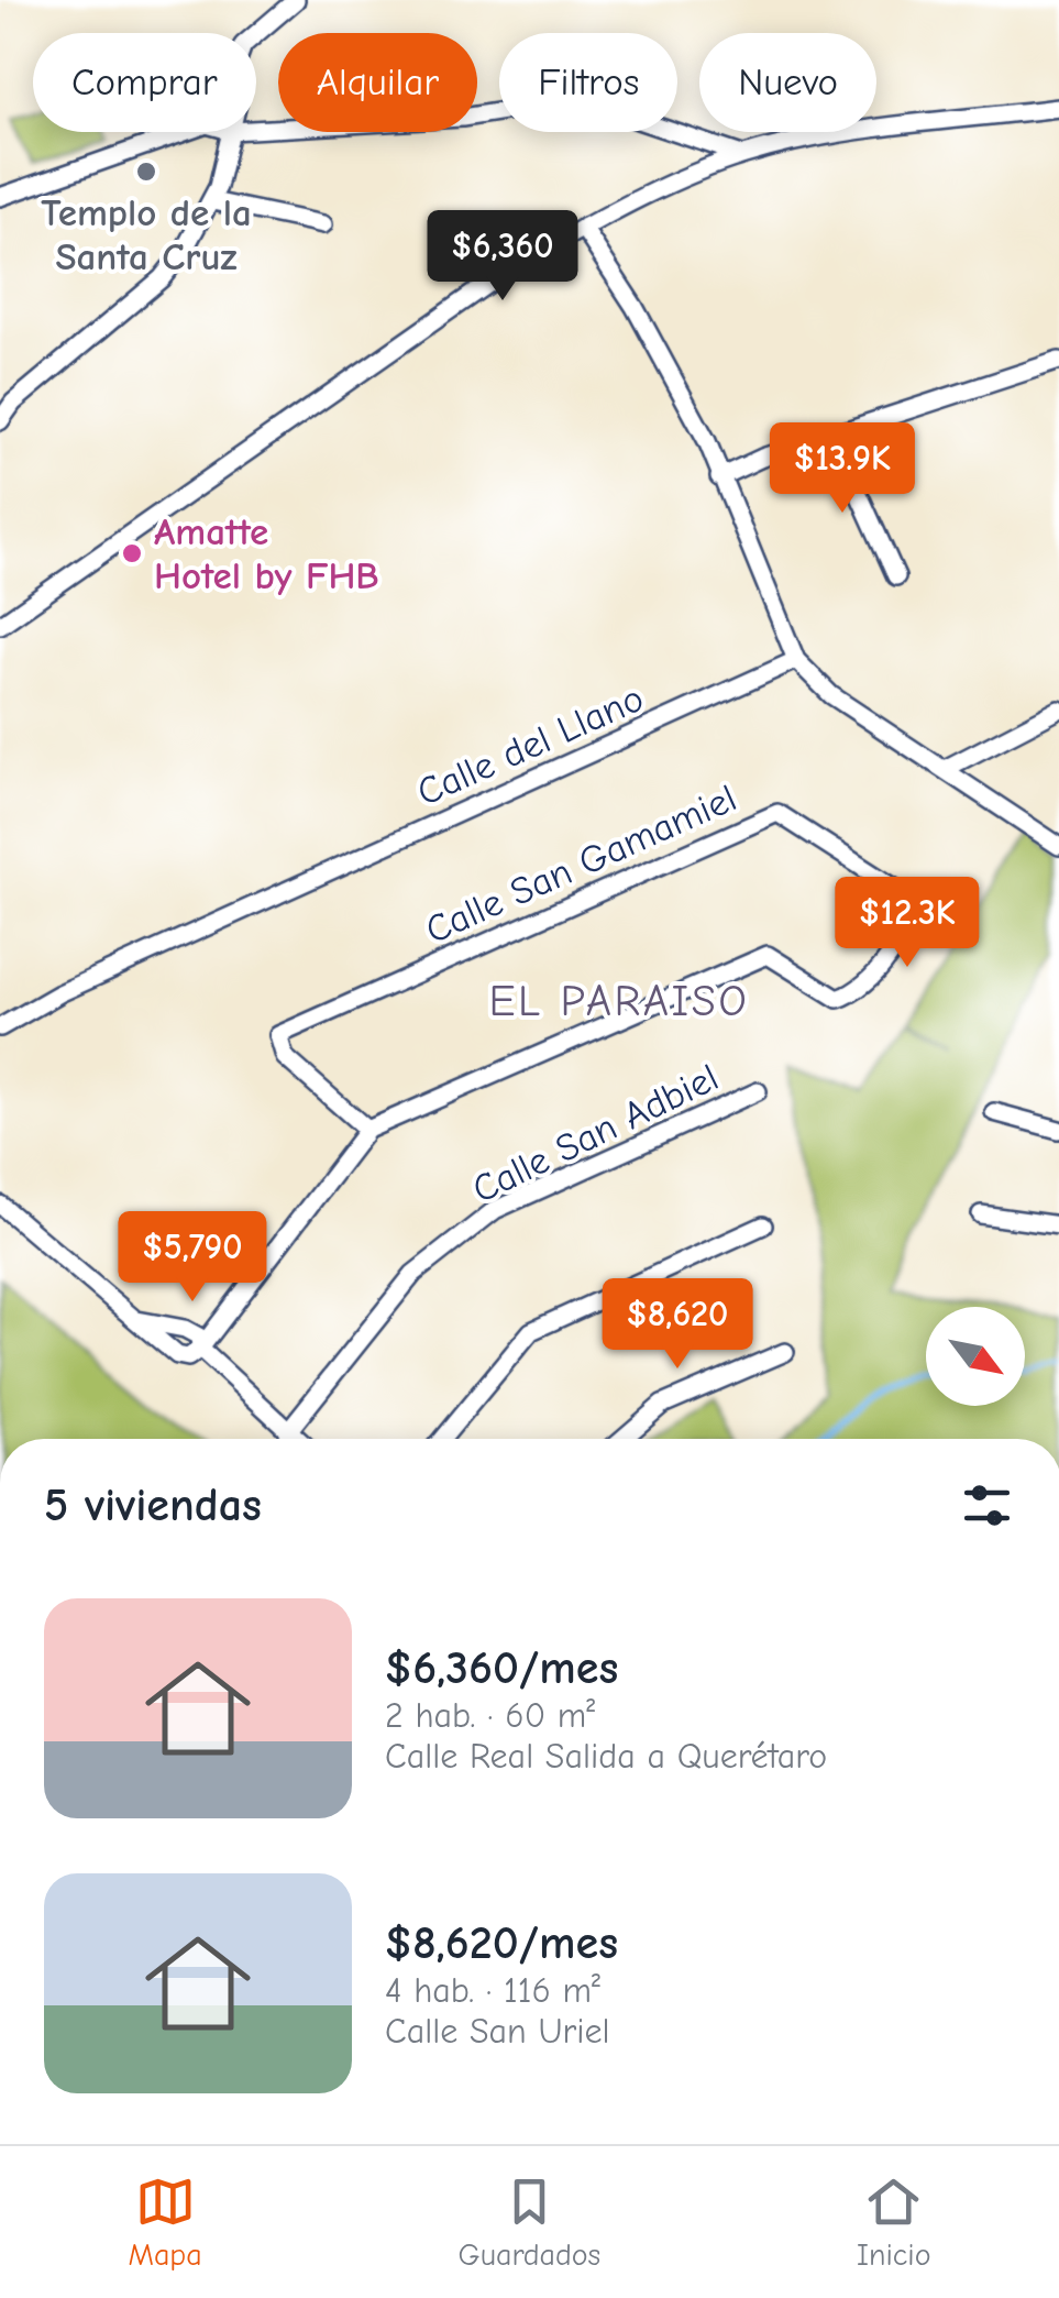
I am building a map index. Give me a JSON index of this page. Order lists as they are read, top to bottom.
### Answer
{
  "streets": {
    "street": ["Calle del Llano", "Calle San Gamamiel", "Calle San Adbiel"]
  },
  "districts": ["EL PARAISO"],
  "places": ["Templo de la Santa Cruz", "Amatte Hotel by FHB"],
  "north": "bottom right",
  "page": {
    "chip": [
      "Comprar",
      "Alquilar",
      "Filtros",
      "Nuevo"
    ],
    "price": [
      "$6,360",
      "$13.9K",
      "$12.3K",
      "$5,790",
      "$8,620"
    ],
    "heading": "5 viviendas",
    "list": [
      {
        "name": "$6,360/mes",
        "note": "2 hab. · 60 m² · Calle Real Salida a Querétaro"
      },
      {
        "name": "$8,620/mes",
        "note": "4 hab. · 116 m² · Calle San Uriel"
      }
    ],
    "tabs": ["Mapa", "Guardados", "Inicio"]
  }
}
